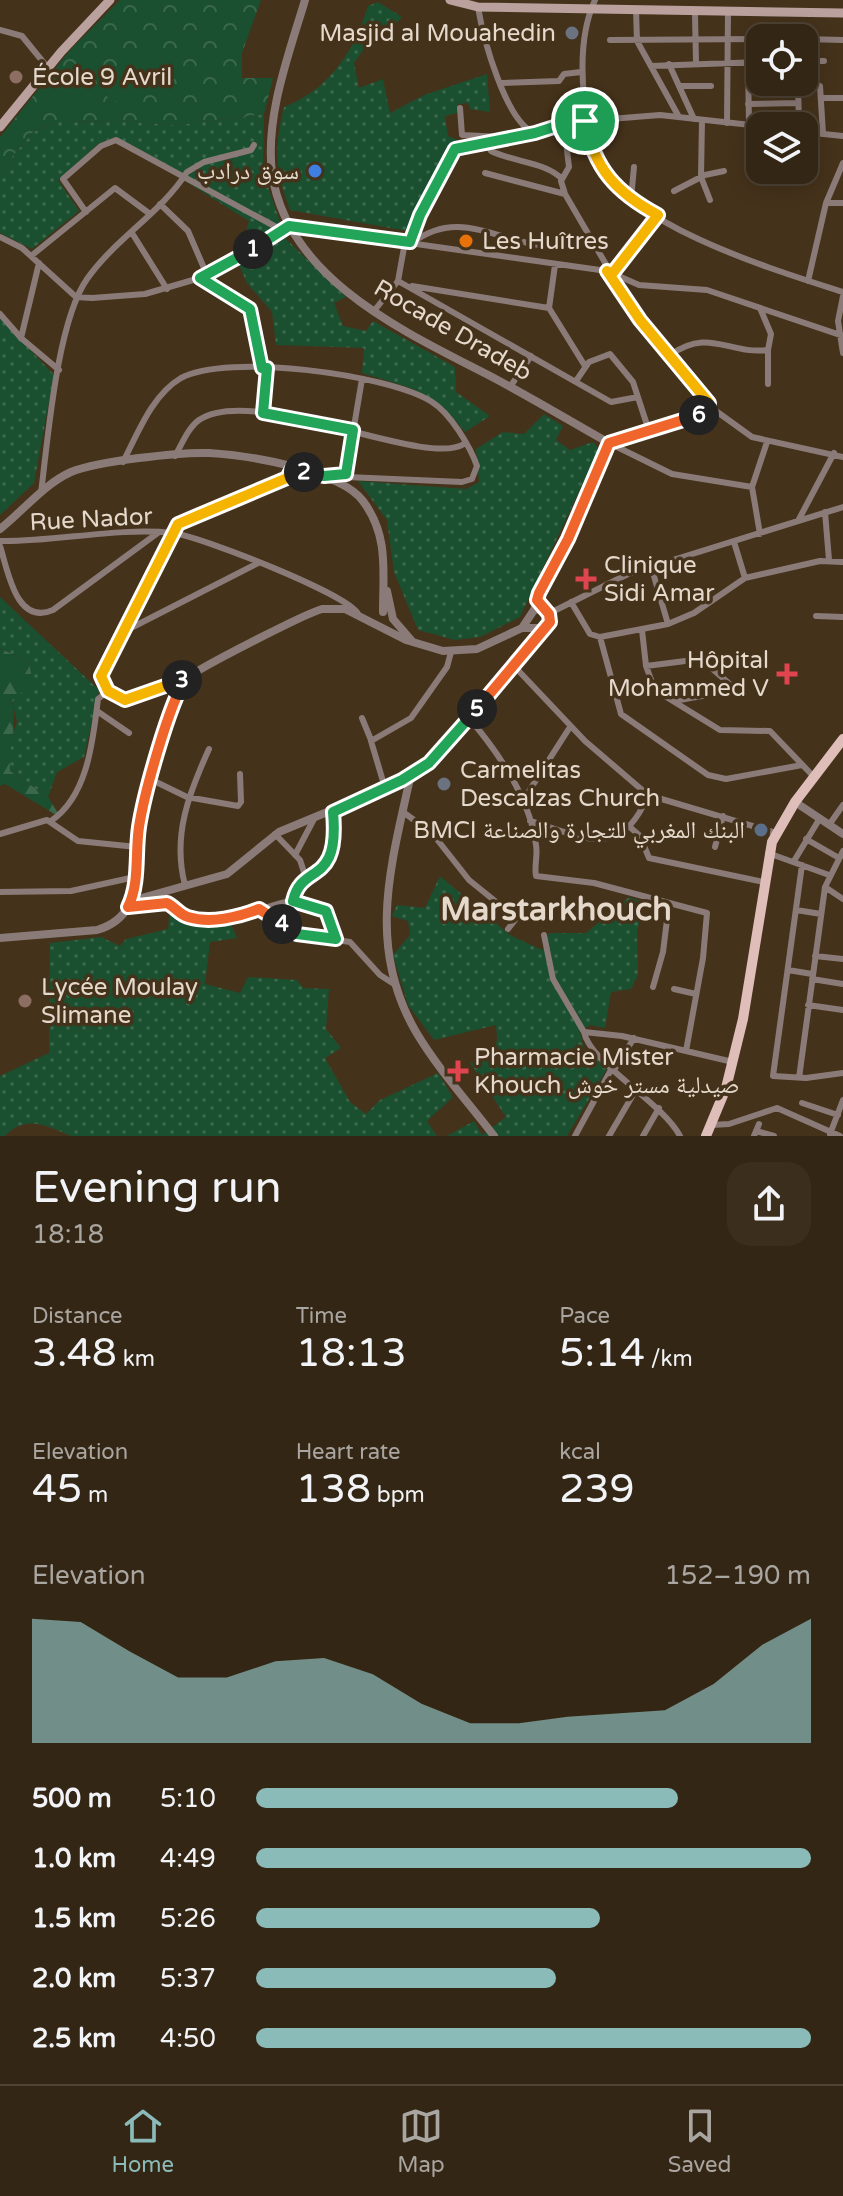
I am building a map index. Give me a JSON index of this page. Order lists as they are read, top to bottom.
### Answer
{
  "streets": {
    "street": ["Rocade Dradeb", "Rue Nador"]
  },
  "districts": ["Marstarkhouch"],
  "places": {
    "other": [
      "Masjid al Mouahedin",
      "École 9 Avril",
      "سوق درادب",
      "Les Huîtres",
      "Carmelitas Descalzas Church",
      "BMCI البنك المغربي للتجارة والصناعة",
      "Lycée Moulay Slimane"
    ],
    "health": ["Clinique Sidi Amar", "Hôpital Mohammed V", "Pharmacie Mister Khouch صيدلية مستر خوش"]
  },
  "page": {
    "pins": [
      "1",
      "6",
      "2",
      "3",
      "5",
      "4"
    ],
    "heading": ["Evening run", "18:18"],
    "stats": [
      ["Distance", "3.48 km"],
      ["Time", "18:13"],
      ["Pace", "5:14 /km"],
      ["Elevation", "45 m"],
      ["Heart rate", "138 bpm"],
      ["kcal", "239"]
    ],
    "chart": ["Elevation", "152–190 m"],
    "list": [
      {
        "name": "500 m",
        "note": "5:10"
      },
      {
        "name": "1.0 km",
        "note": "4:49"
      },
      {
        "name": "1.5 km",
        "note": "5:26"
      },
      {
        "name": "2.0 km",
        "note": "5:37"
      },
      {
        "name": "2.5 km",
        "note": "4:50"
      }
    ],
    "tabs": ["Home", "Map", "Saved"]
  }
}
